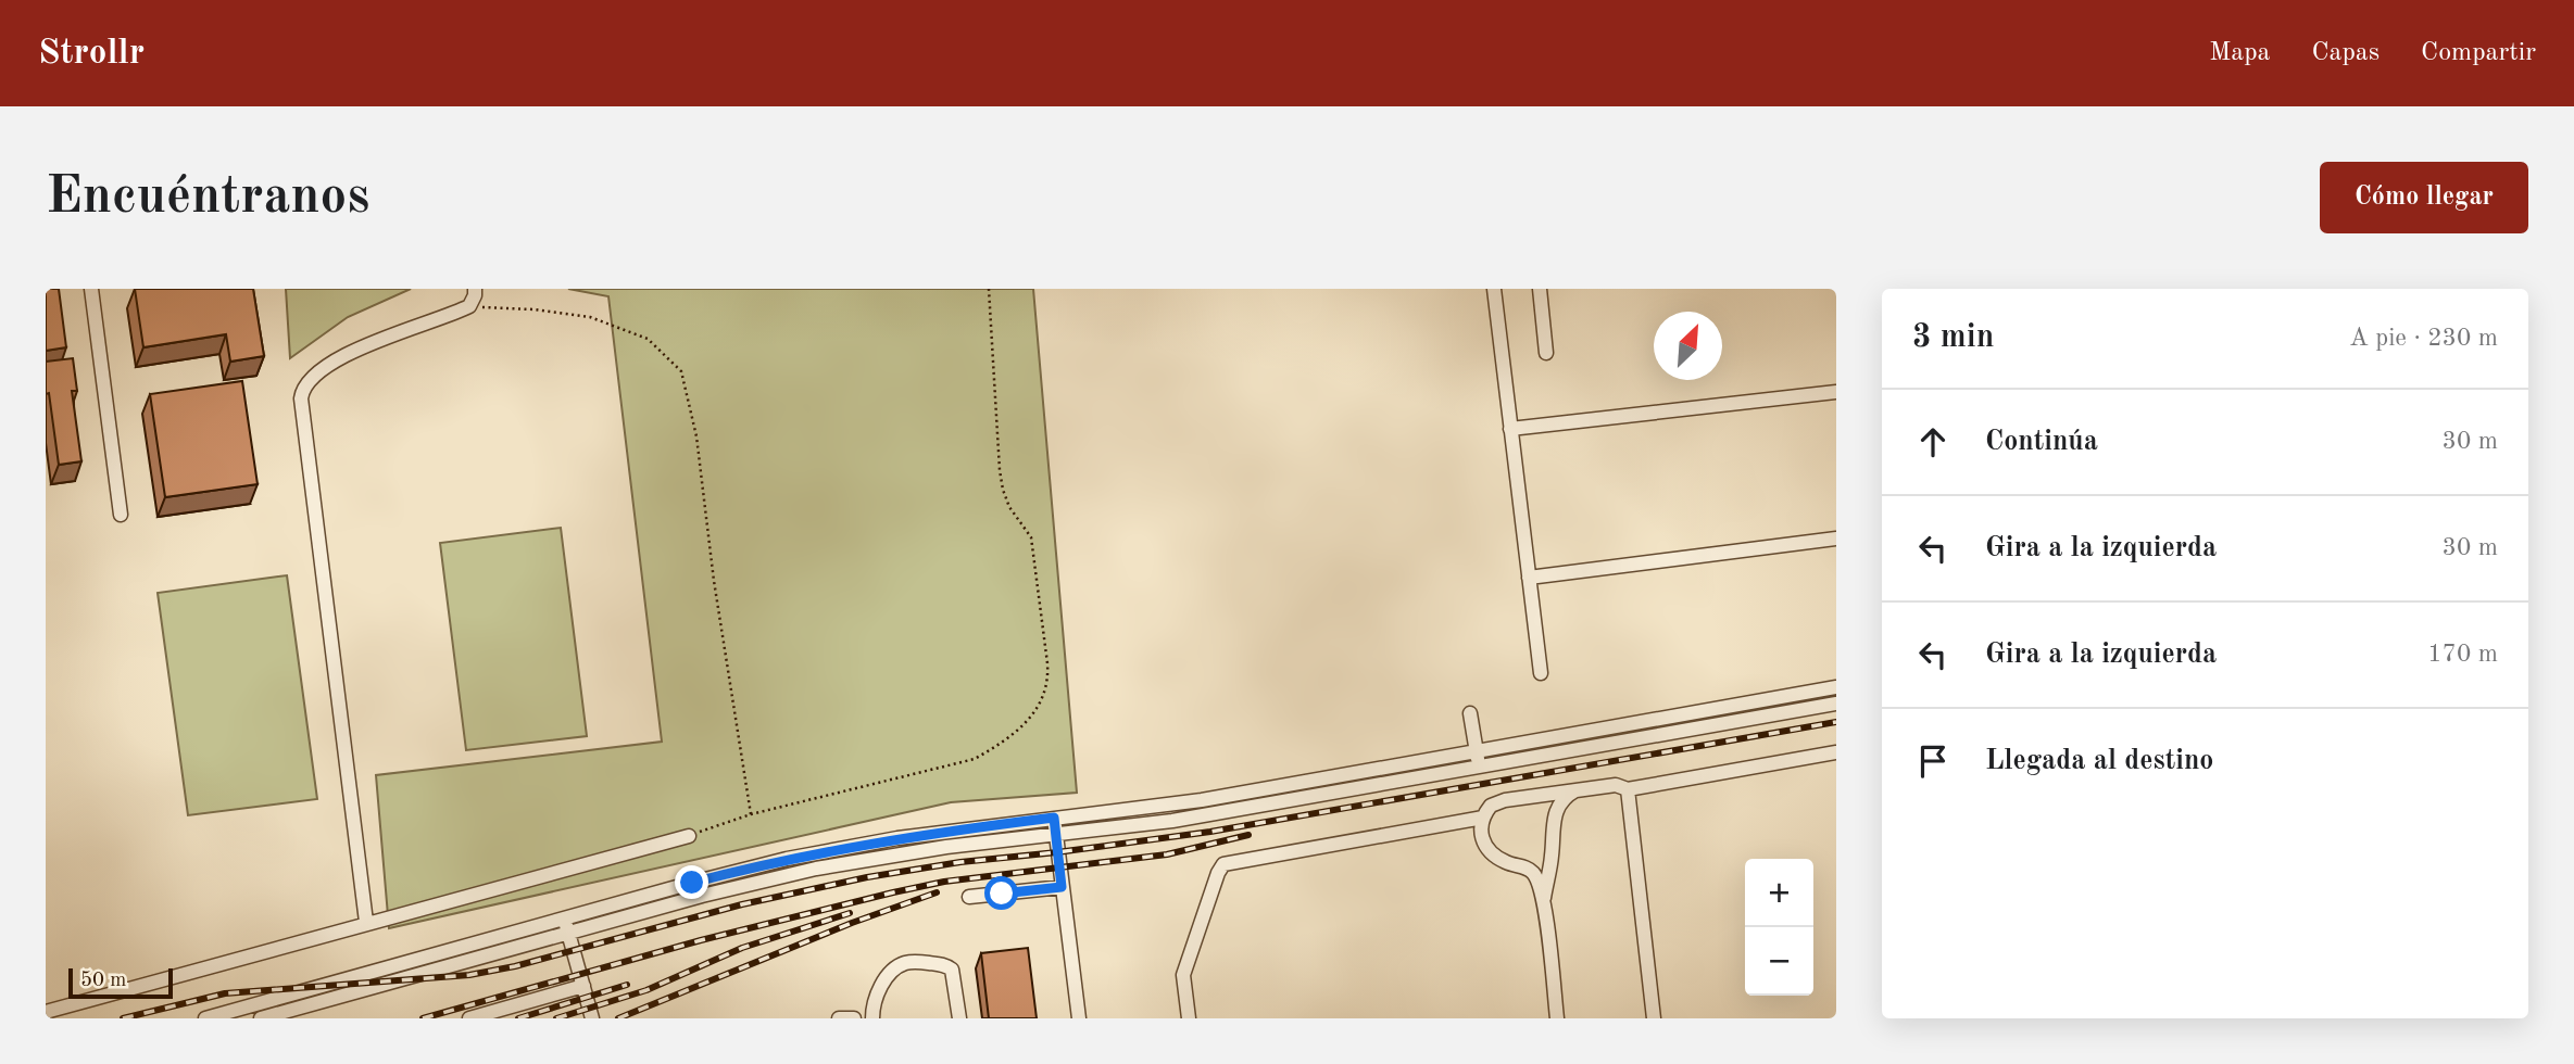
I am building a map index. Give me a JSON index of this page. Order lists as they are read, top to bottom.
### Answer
{
  "scale_bar": "50 m",
  "north": "top right",
  "page": {
    "header": "Strollr",
    "nav": ["Mapa", "Capas", "Compartir"],
    "buttons": "Cómo llegar",
    "title": "Encuéntranos",
    "heading": ["3 min", "A pie · 230 m"],
    "list": [
      ["Continúa", "30 m"],
      ["Gira a la izquierda", "30 m"],
      ["Gira a la izquierda", "170 m"],
      "Llegada al destino"
    ],
    "map_buttons": ["+", "−"],
    "scale": "50 m"
  }
}
